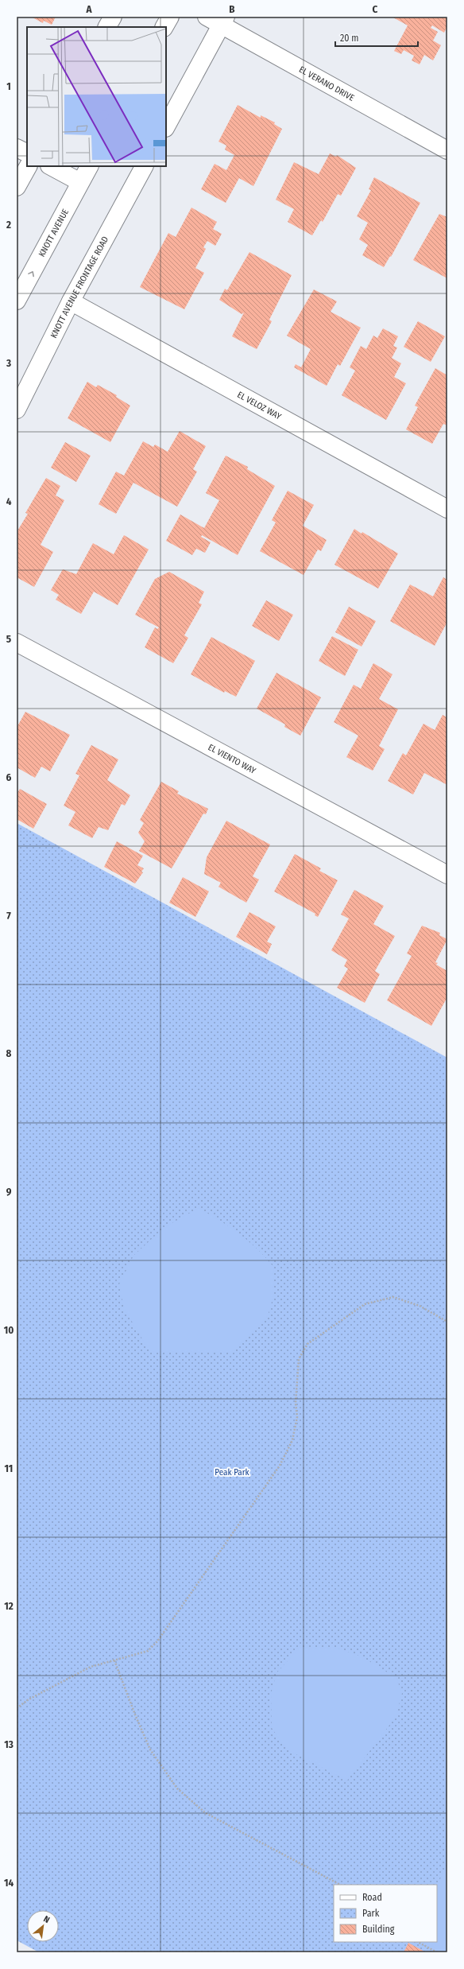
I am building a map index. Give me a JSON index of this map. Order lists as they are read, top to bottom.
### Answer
{
  "streets": {
    "street": [
      "EL VERANO DRIVE",
      "KNOTT AVENUE",
      "KNOTT AVENUE FRONTAGE ROAD",
      "EL VELOZ WAY",
      "EL VIENTO WAY"
    ]
  },
  "crossings": [
    ["KNOTT AVENUE FRONTAGE ROAD", "EL VELOZ WAY"]
  ],
  "one_way": ["KNOTT AVENUE"],
  "parks": ["Peak Park"],
  "legend": ["Road", "Park", "Building"],
  "scale_bar": "20 m",
  "north": "top right",
  "grid": {
    "columns": ["A", "B", "C"],
    "rows": [
      "1",
      "2",
      "3",
      "4",
      "5",
      "6",
      "7",
      "8",
      "9",
      "10",
      "11",
      "12",
      "13",
      "14"
    ]
  }
}
